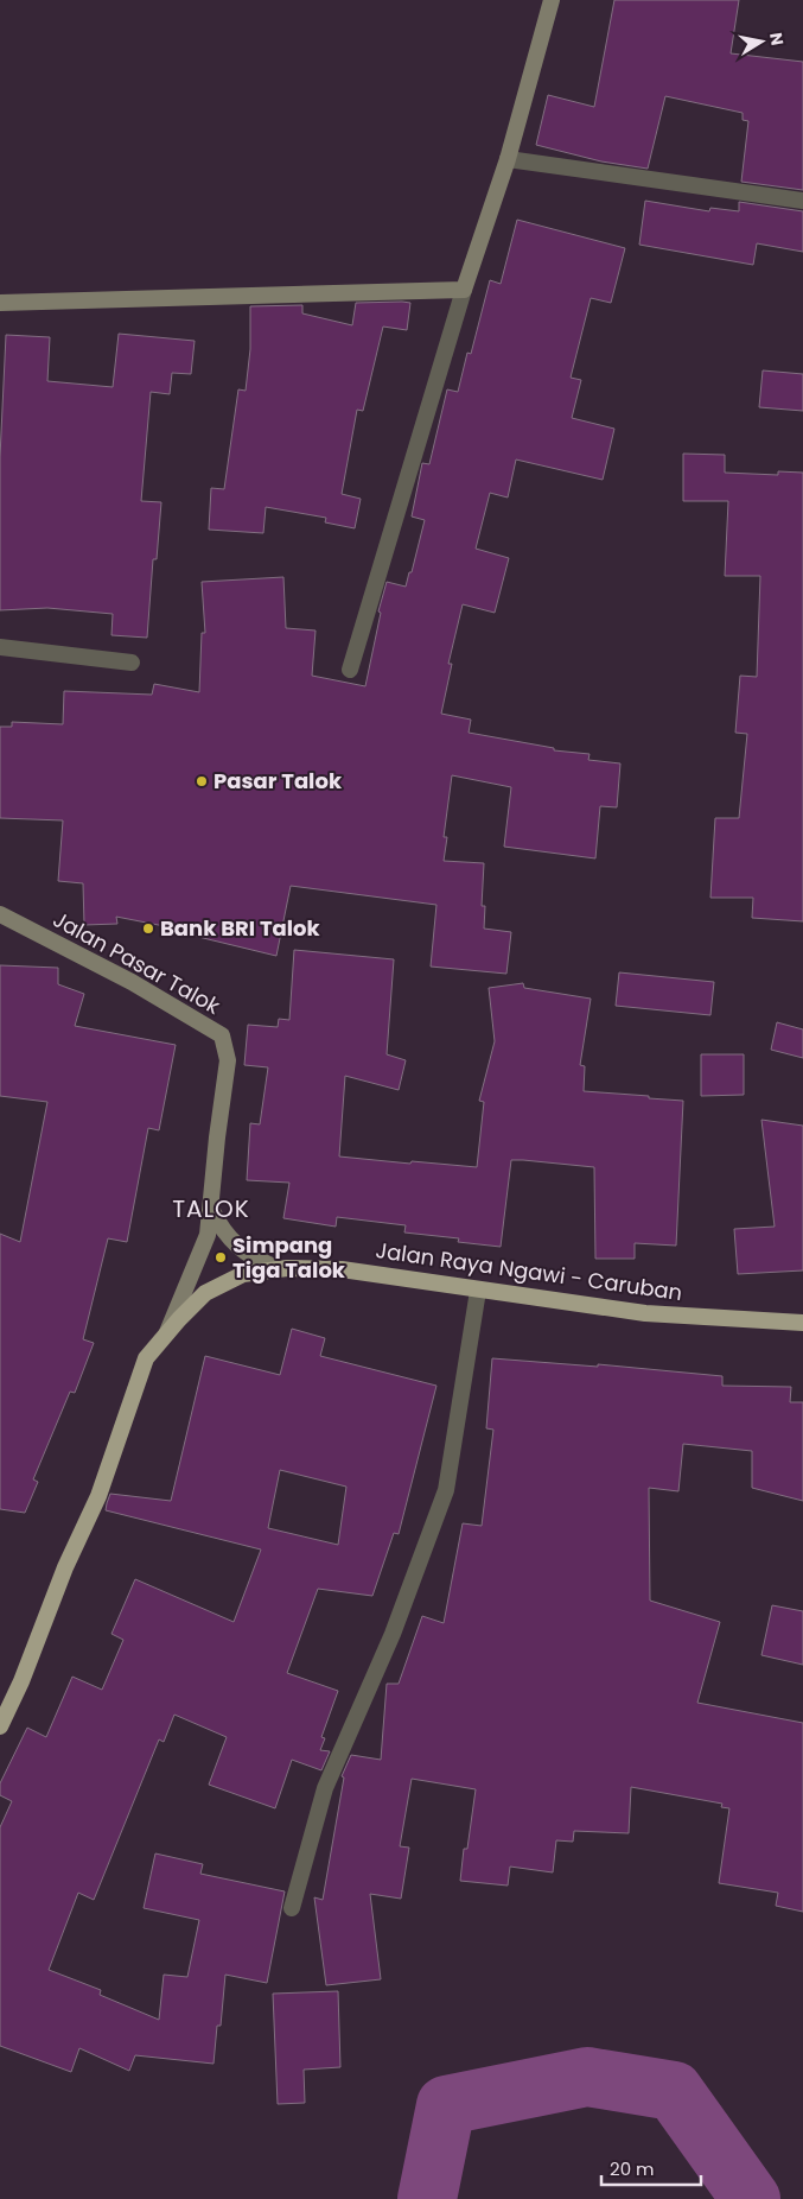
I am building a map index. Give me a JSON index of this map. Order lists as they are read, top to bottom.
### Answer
{
  "streets": {
    "highway": ["Jalan Raya Ngawi - Caruban"],
    "main road": ["Jalan Pasar Talok"]
  },
  "crossings": [
    ["Jalan Pasar Talok", "Jalan Raya Ngawi - Caruban"]
  ],
  "districts": ["TALOK"],
  "places": ["Pasar Talok", "Bank BRI Talok", "Simpang Tiga Talok"],
  "scale_bar": "20 m",
  "north": "right"
}
